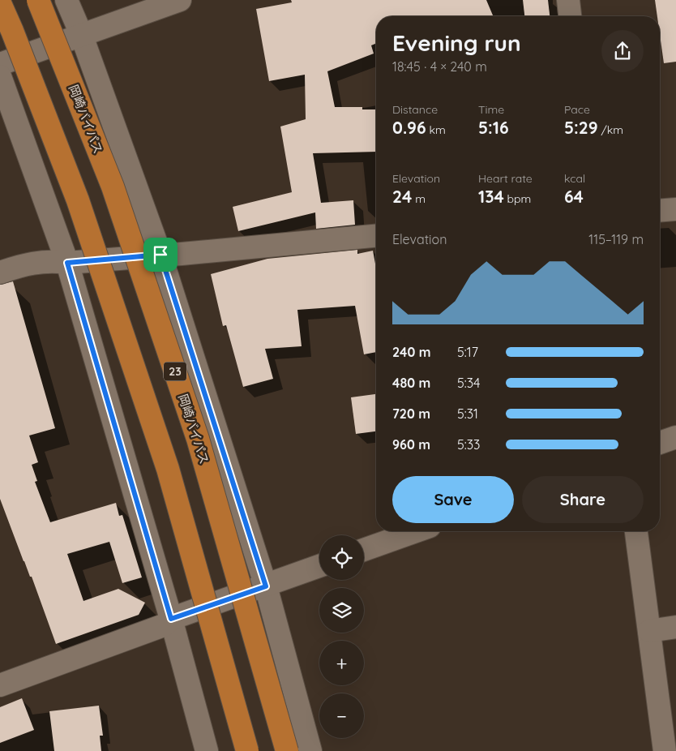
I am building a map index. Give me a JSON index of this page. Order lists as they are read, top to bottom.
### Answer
{
  "streets": {
    "highway": ["岡崎バイパス", "23"]
  },
  "page": {
    "heading": ["Evening run", "18:45 · 4 × 240 m"],
    "stats": [
      ["Distance", "0.96 km"],
      ["Time", "5:16"],
      ["Pace", "5:29 /km"],
      ["Elevation", "24 m"],
      ["Heart rate", "134 bpm"],
      ["kcal", "64"]
    ],
    "chart": ["Elevation", "115–119 m"],
    "list": [
      {
        "name": "240 m",
        "note": "5:17"
      },
      {
        "name": "480 m",
        "note": "5:34"
      },
      {
        "name": "720 m",
        "note": "5:31"
      },
      {
        "name": "960 m",
        "note": "5:33"
      }
    ],
    "buttons": ["Save", "Share"],
    "map_buttons": ["+", "−"]
  }
}
